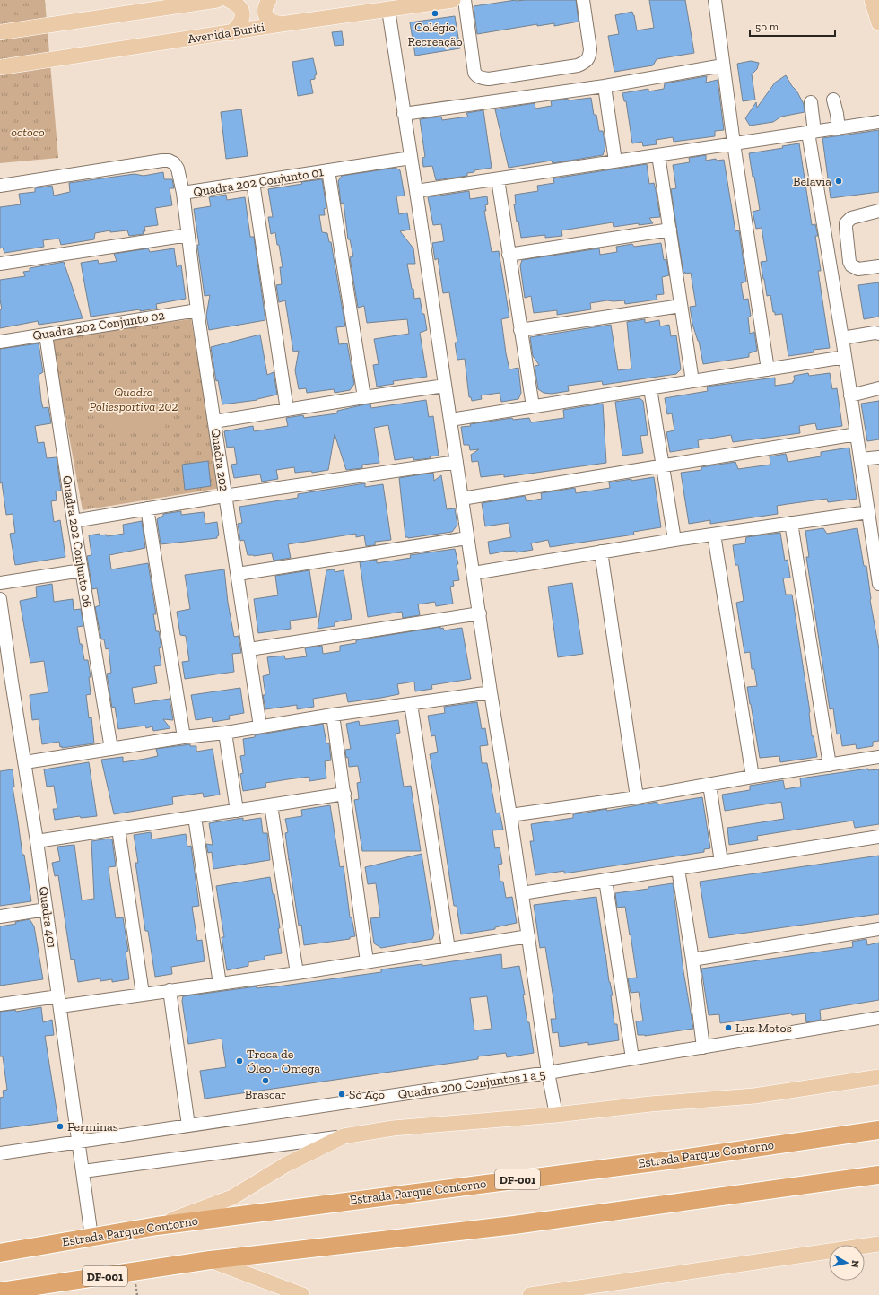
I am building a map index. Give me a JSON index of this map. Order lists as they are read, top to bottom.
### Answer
{
  "streets": {
    "highway": ["Estrada Parque Contorno", "DF-001"],
    "main road": ["Avenida Buriti"],
    "street": [
      "Quadra 202 Conjunto 01",
      "Quadra 202 Conjunto 02",
      "Quadra 202",
      "Quadra 202 Conjunto 06",
      "Quadra 401",
      "Quadra 200 Conjuntos 1 a 5"
    ]
  },
  "crossings": [
    ["Quadra 202 Conjunto 01", "Quadra 202"],
    ["Quadra 202 Conjunto 02", "Quadra 202"],
    ["Quadra 202 Conjunto 02", "Quadra 202 Conjunto 06"],
    ["Quadra 401", "Quadra 200 Conjuntos 1 a 5"],
    ["Quadra 401", "Estrada Parque Contorno"]
  ],
  "parks": ["octoco", "Quadra Poliesportiva 202"],
  "places": [
    "Colégio Recreação",
    "Belavia",
    "Luz Motos",
    "Troca de Óleo - Omega",
    "Brascar",
    "Só Aço",
    "Ferminas"
  ],
  "scale_bar": "50 m",
  "north": "right"
}
